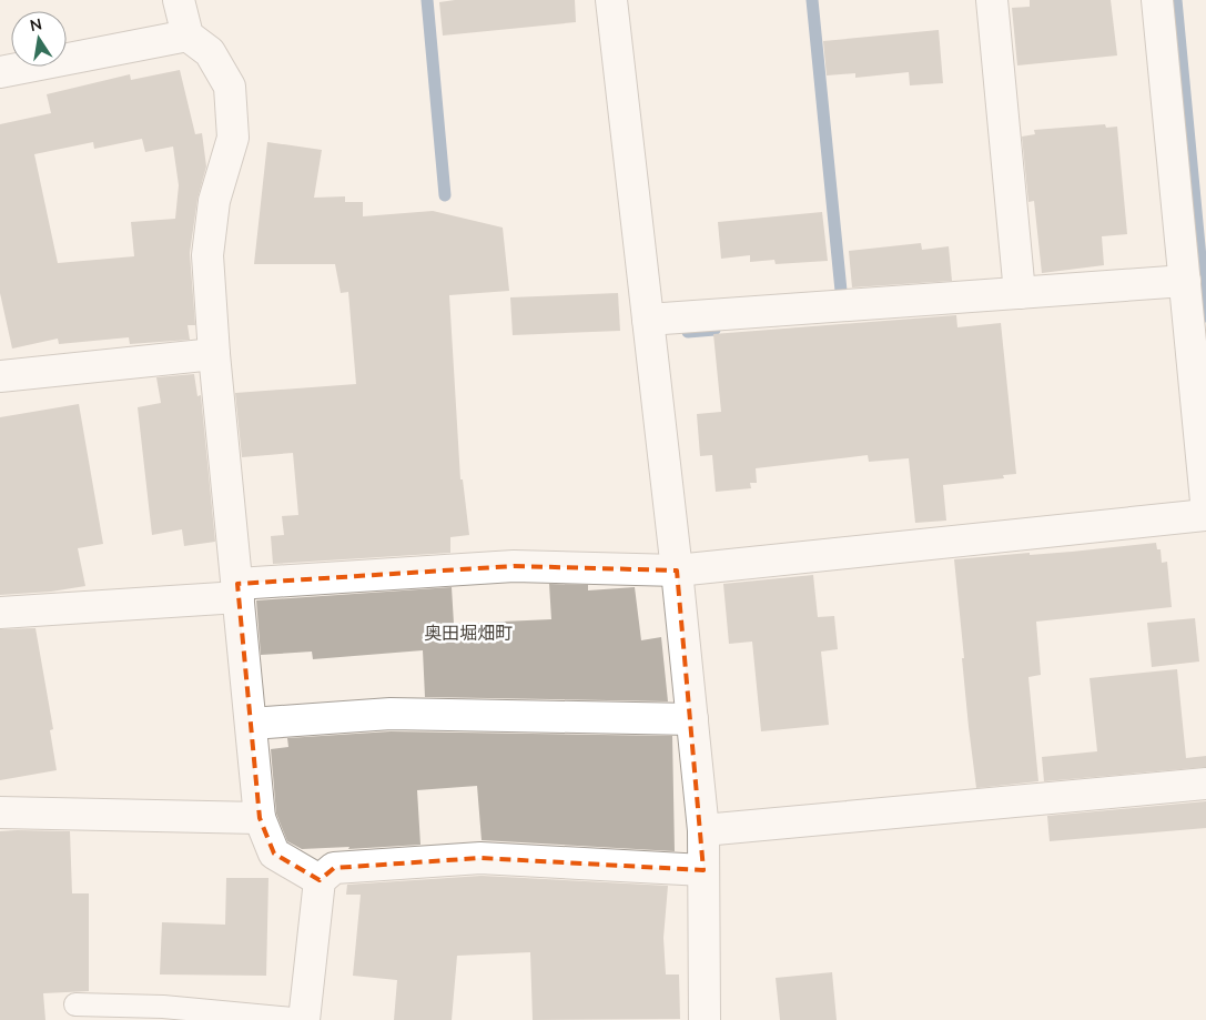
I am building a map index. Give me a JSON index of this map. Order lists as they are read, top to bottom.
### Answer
{
  "districts": ["奥田堀畑町"],
  "north": "top"
}
